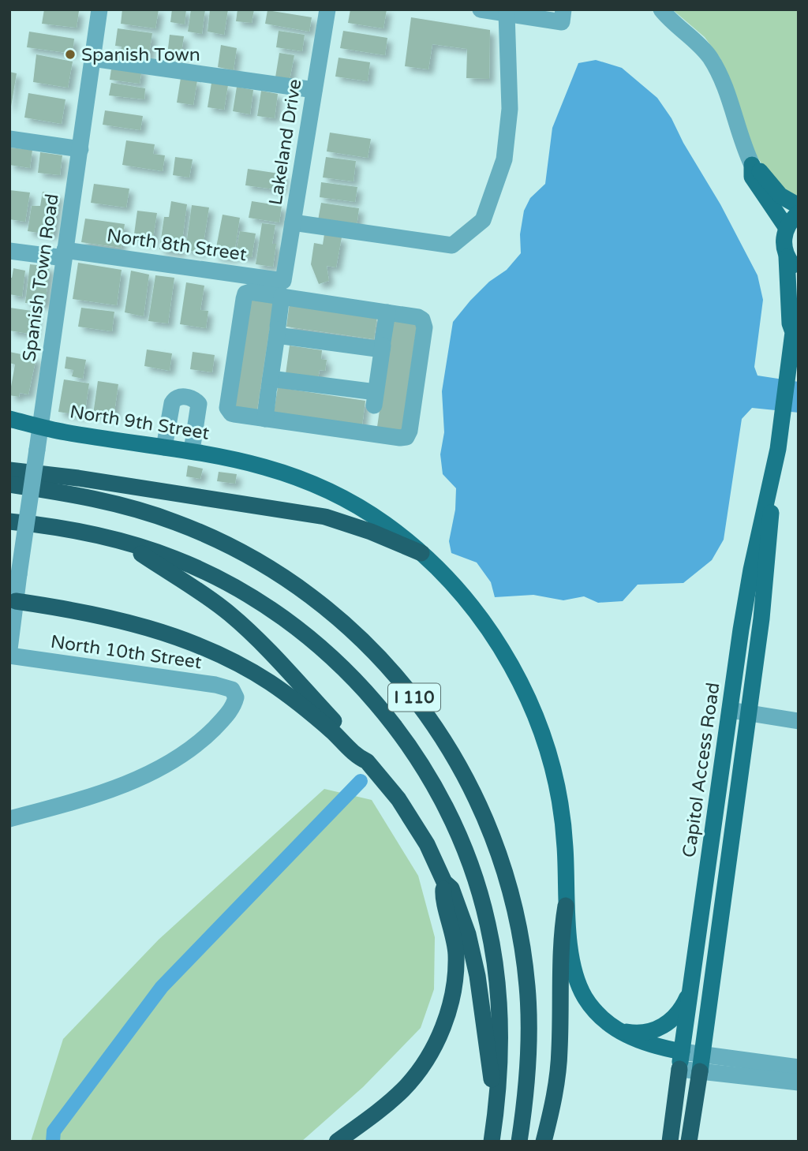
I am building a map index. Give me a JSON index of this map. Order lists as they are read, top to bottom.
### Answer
{
  "streets": {
    "highway": ["I 110"],
    "main road": ["North 9th Street", "Capitol Access Road"],
    "street": [
      "Lakeland Drive",
      "North 8th Street",
      "Spanish Town Road",
      "North 10th Street"
    ]
  },
  "crossings": [
    ["Lakeland Drive", "North 8th Street"],
    ["North 8th Street", "Spanish Town Road"],
    ["Spanish Town Road", "North 9th Street"],
    ["Spanish Town Road", "North 10th Street"],
    ["North 9th Street", "Capitol Access Road"]
  ],
  "places": ["Spanish Town"]
}
